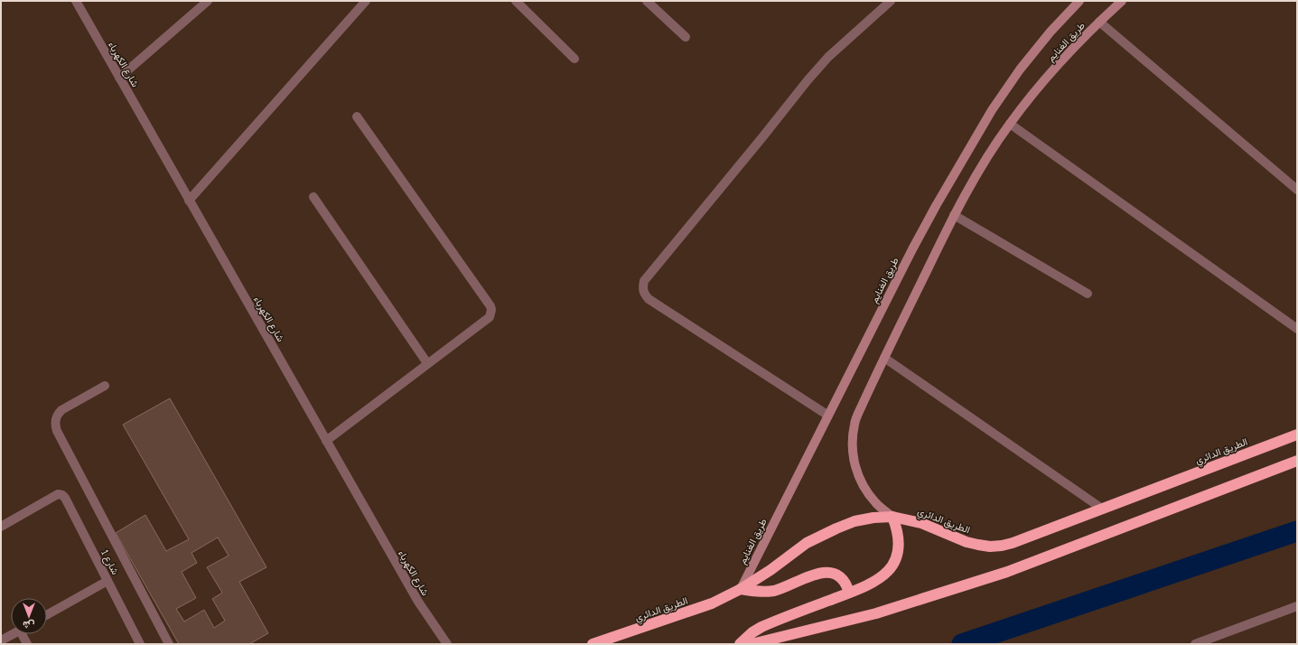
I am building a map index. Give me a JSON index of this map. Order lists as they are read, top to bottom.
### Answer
{
  "streets": {
    "highway": ["الطريق الدائري"],
    "main road": ["طريق الغنايم"],
    "street": ["شارع الكهرباء", "شارع 1"]
  },
  "crossings": [
    ["طريق الغنايم", "الطريق الدائري"]
  ],
  "north": "bottom"
}
